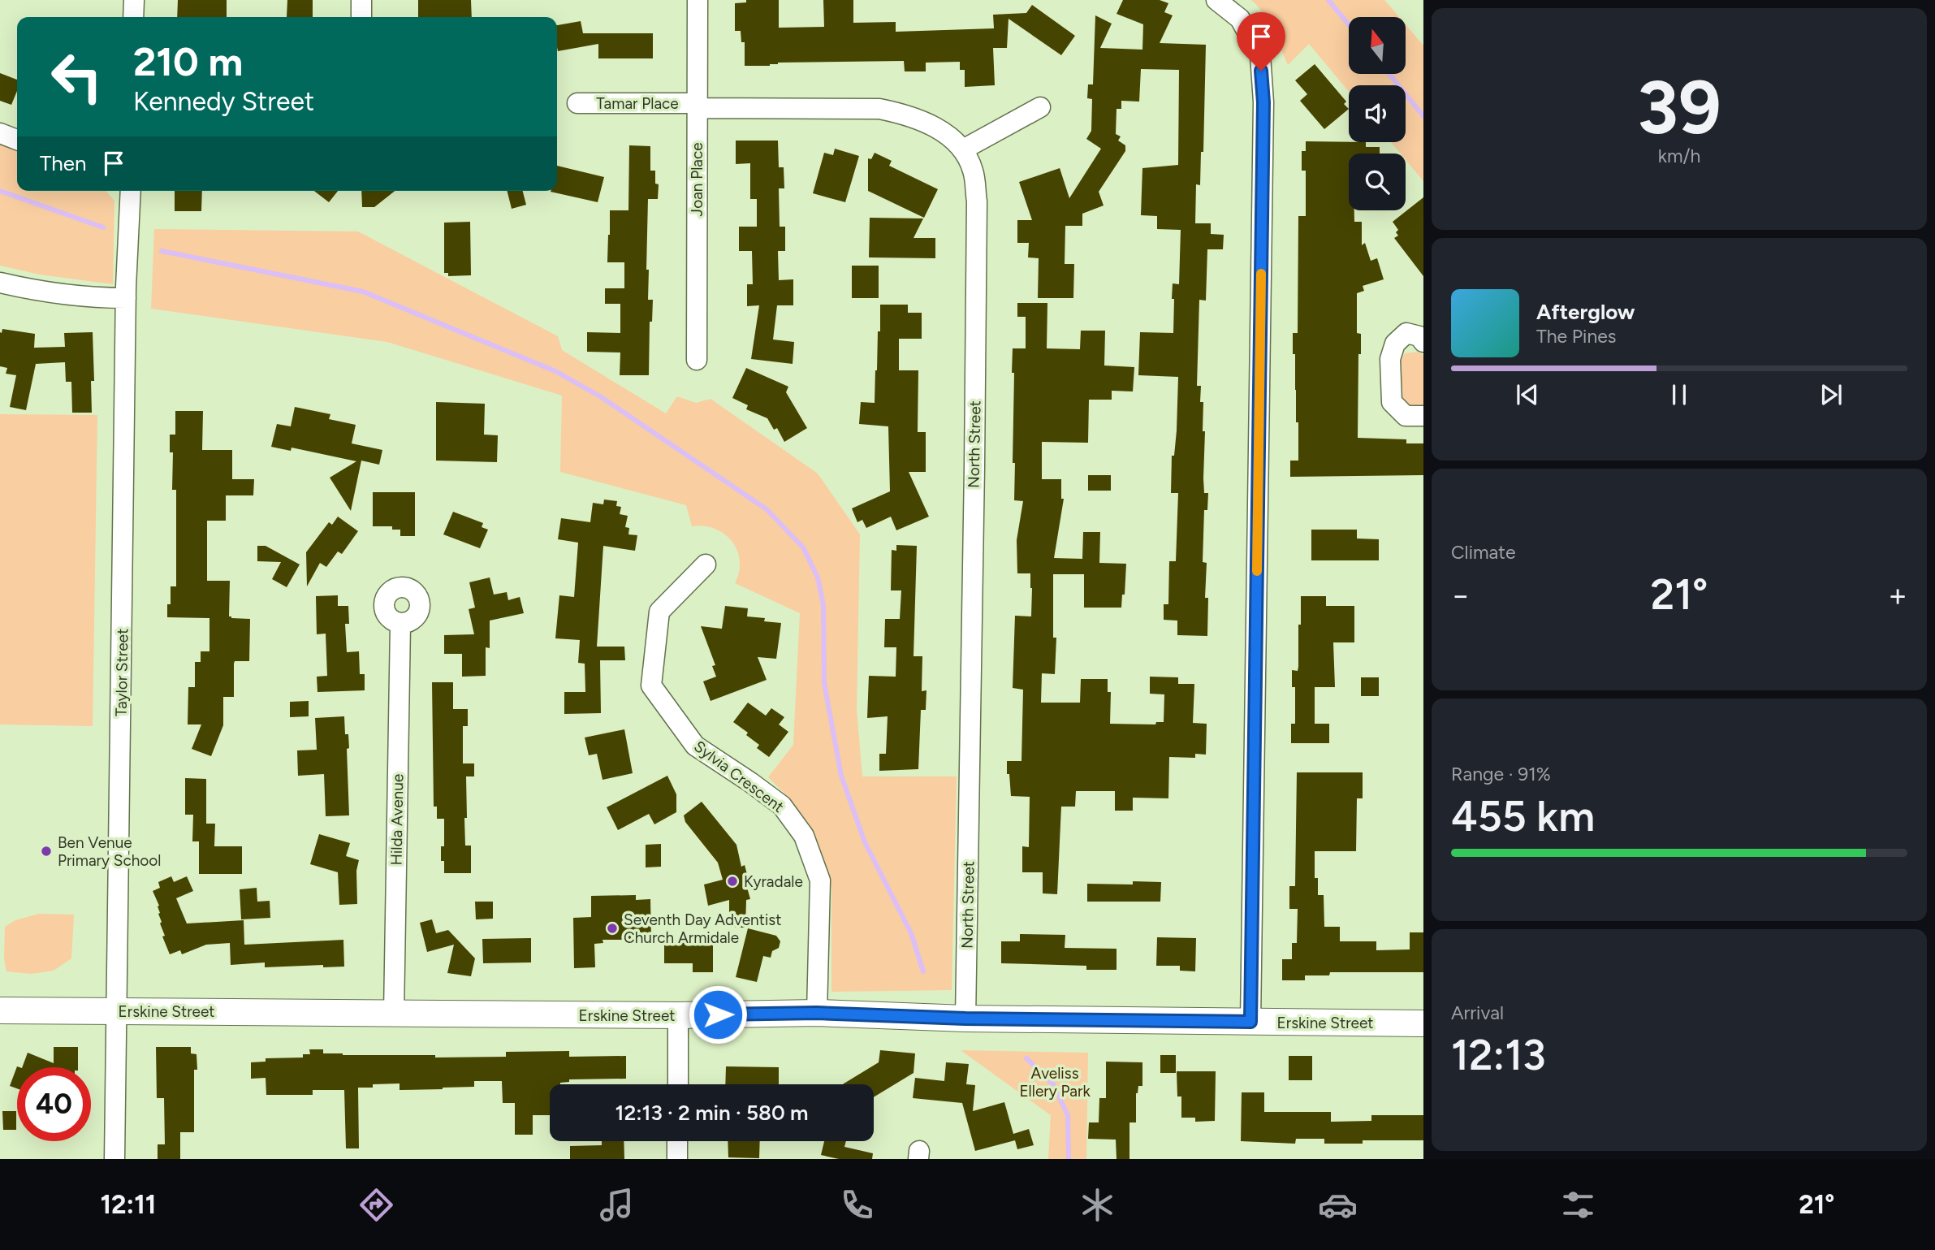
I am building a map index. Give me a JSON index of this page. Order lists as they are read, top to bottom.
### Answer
{
  "streets": {
    "street": [
      "Tamar Place",
      "Joan Place",
      "North Street",
      "Taylor Street",
      "Sylvia Crescent",
      "Hilda Avenue",
      "Erskine Street"
    ]
  },
  "crossings": [
    ["Tamar Place", "Joan Place"],
    ["Tamar Place", "North Street"],
    ["Joan Place", "North Street"],
    ["North Street", "Erskine Street"],
    ["Taylor Street", "Erskine Street"],
    ["Sylvia Crescent", "Erskine Street"],
    ["Hilda Avenue", "Erskine Street"]
  ],
  "parks": ["Aveliss Ellery Park"],
  "places": ["Ben Venue Primary School", "Kyradale", "Seventh Day Adventist Church Armidale"],
  "north": "top",
  "page": {
    "tile": [
      ["39", "km/h"],
      "Climate",
      ["Range · 91%", "455 km"],
      ["Arrival", "12:13"]
    ],
    "turn": ["210 m", "Kennedy Street"],
    "then": "Then",
    "song": ["Afterglow", "The Pines"],
    "heat": ["−", "21°", "+"],
    "limit": "40",
    "trip": "12:13 · 2 min · 580 m",
    "tabs": ["12:11", "21°"]
  }
}
